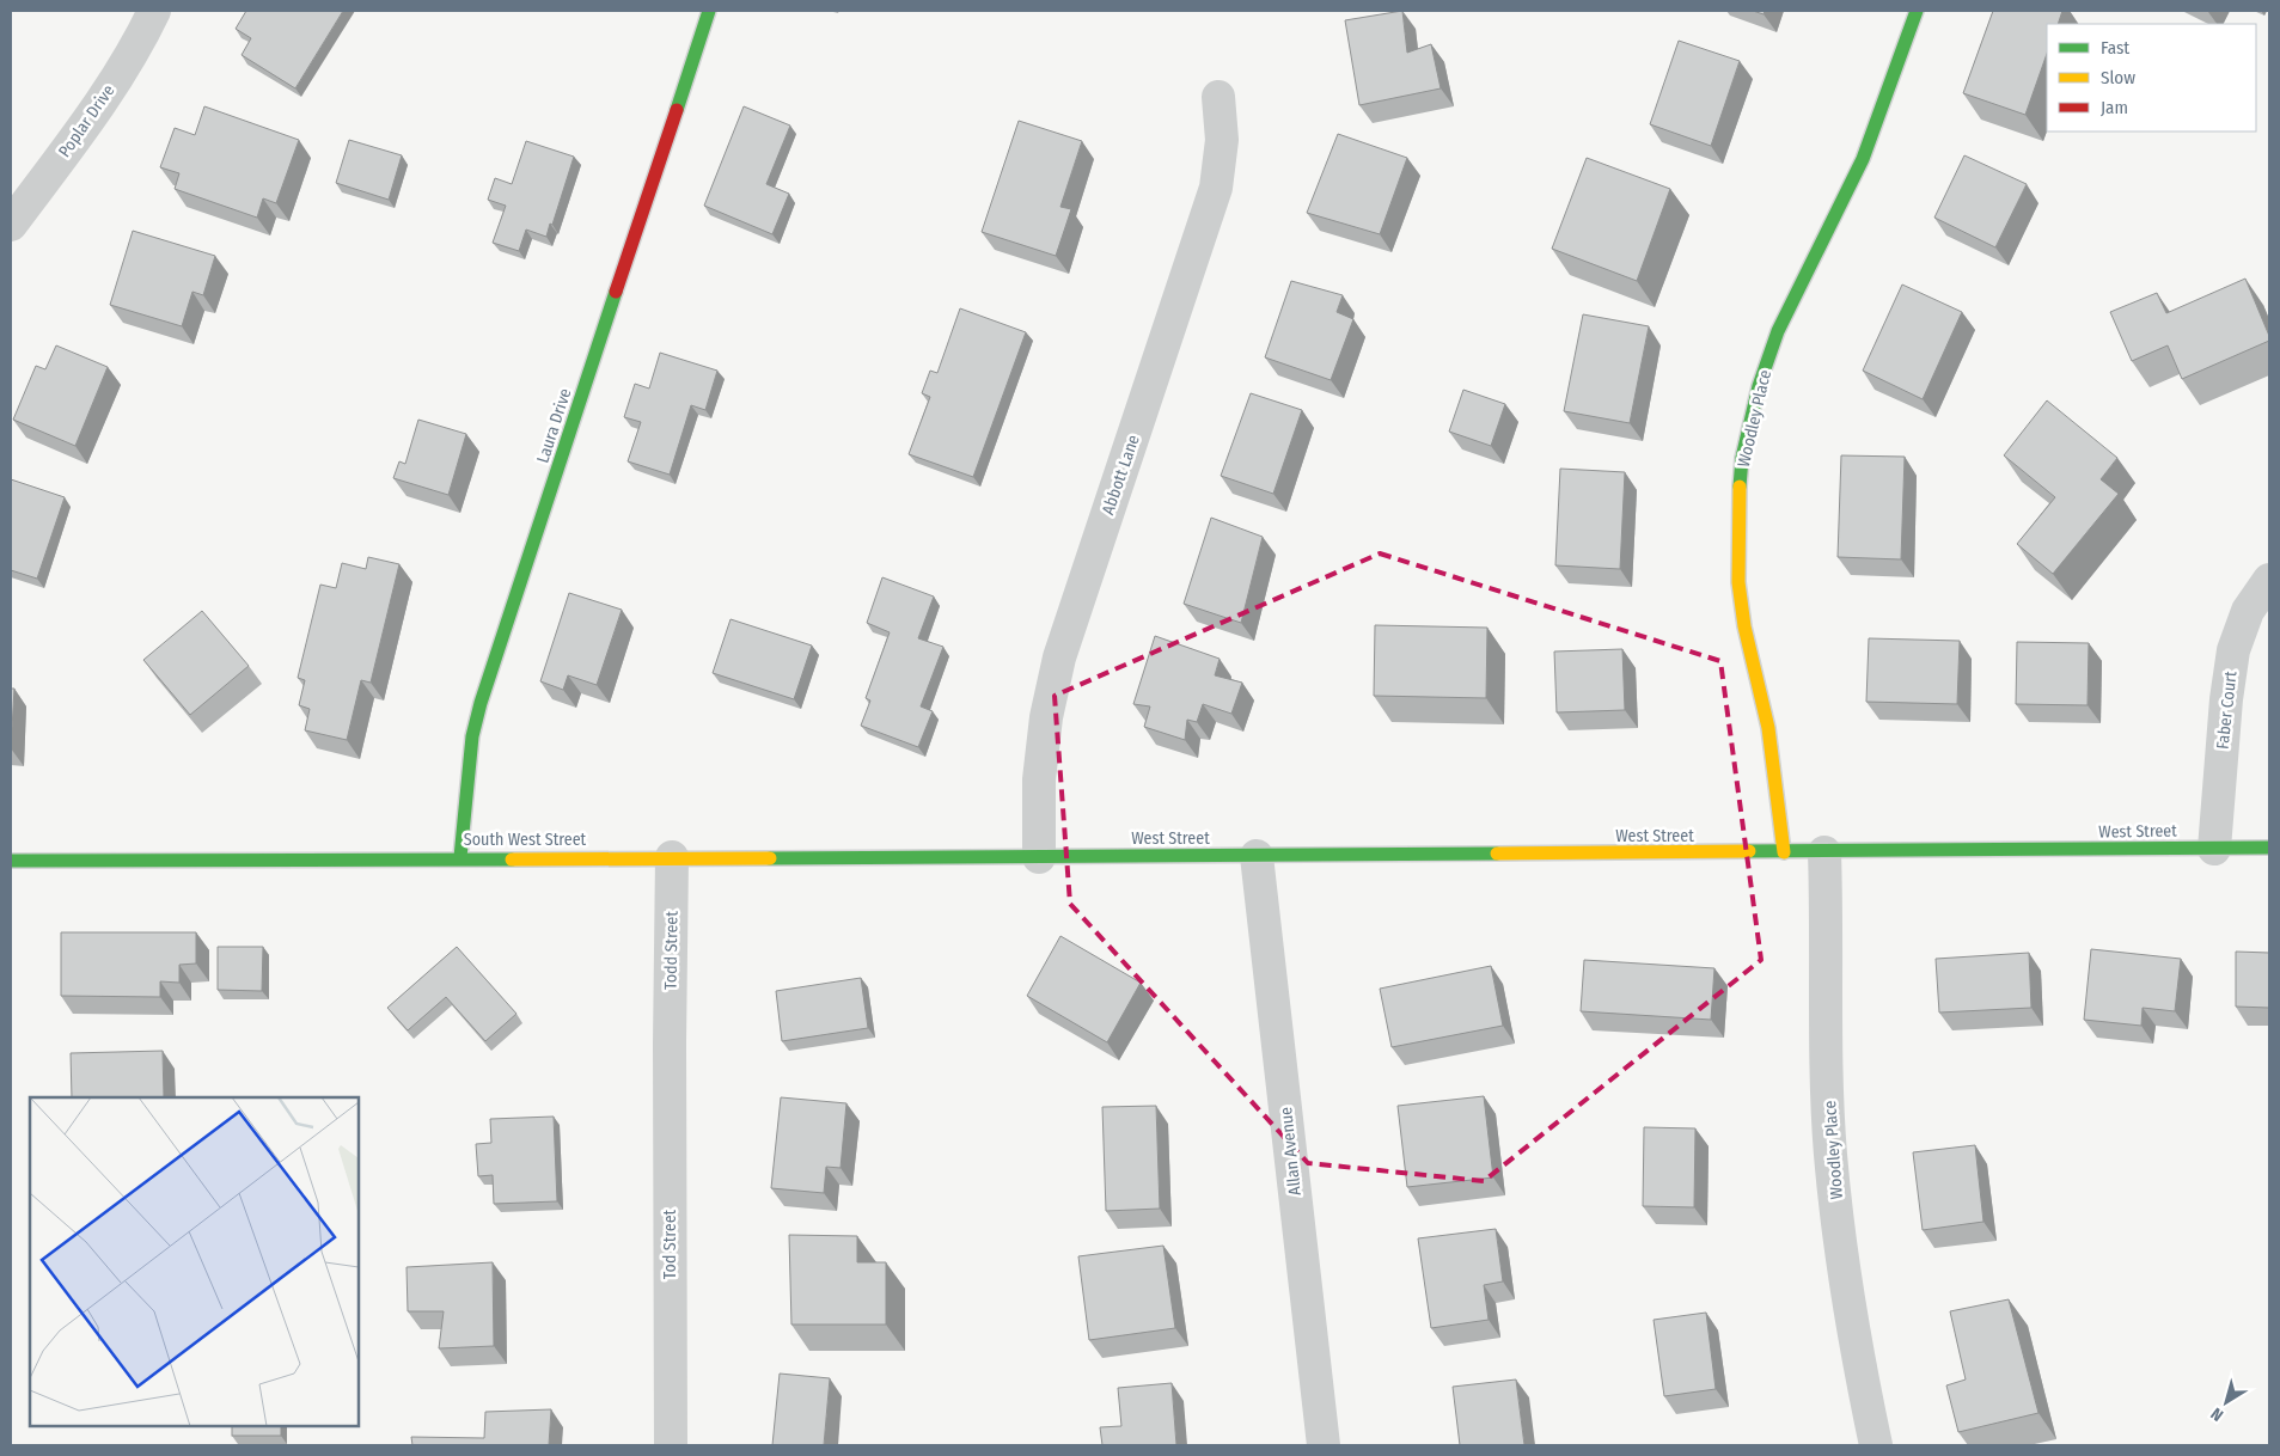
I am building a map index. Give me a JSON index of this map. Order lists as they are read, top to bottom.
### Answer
{
  "streets": {
    "main road": [
      "Woodley Place",
      "Laura Drive",
      "West Street",
      "South West Street"
    ],
    "street": [
      "Poplar Drive",
      "Abbott Lane",
      "Faber Court",
      "Todd Street",
      "Allan Avenue",
      "Tod Street"
    ]
  },
  "crossings": [
    ["Woodley Place", "West Street"],
    ["Laura Drive", "South West Street"],
    ["Abbott Lane", "West Street"],
    ["Abbott Lane", "South West Street"],
    ["Faber Court", "West Street"],
    ["West Street", "South West Street"],
    ["West Street", "Allan Avenue"],
    ["South West Street", "Todd Street"],
    ["Todd Street", "Tod Street"]
  ],
  "legend": ["Fast", "Slow", "Jam"],
  "north": "bottom left"
}
